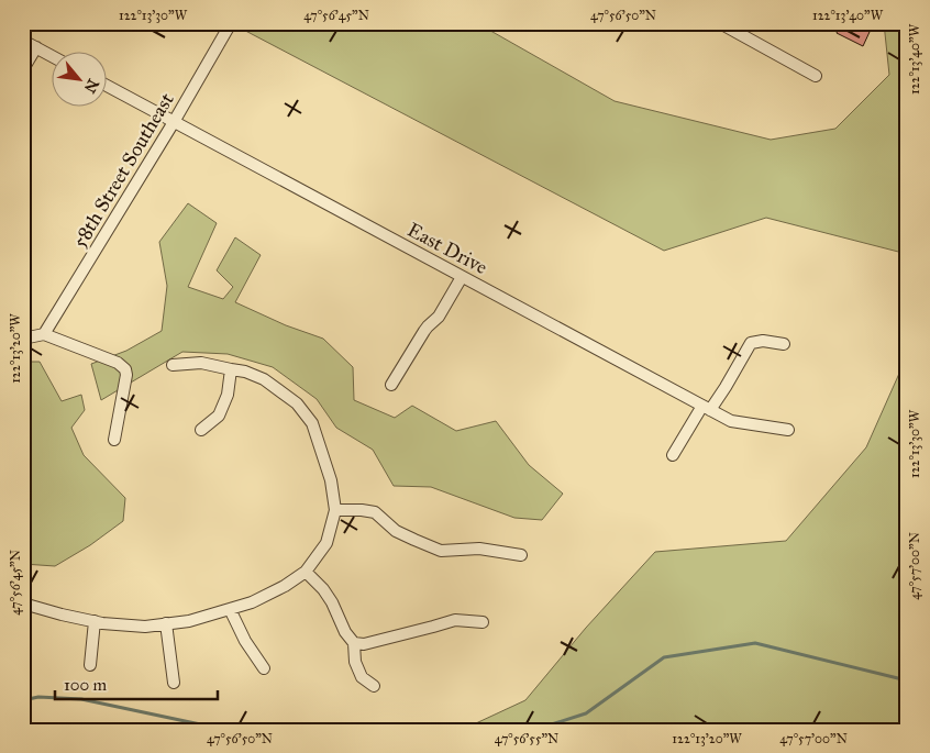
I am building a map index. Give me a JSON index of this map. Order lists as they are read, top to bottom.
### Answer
{
  "streets": {
    "street": ["58th Street Southeast", "East Drive"]
  },
  "crossings": [
    ["58th Street Southeast", "East Drive"]
  ],
  "scale_bar": "100 m",
  "north": "bottom right",
  "coordinates": [
    "122°13'30\"W",
    "47°56'45\"N",
    "47°56'50\"N",
    "122°13'40\"W",
    "122°13'20\"W",
    "47°57'00\"N",
    "47°56'55\"N"
  ]
}
